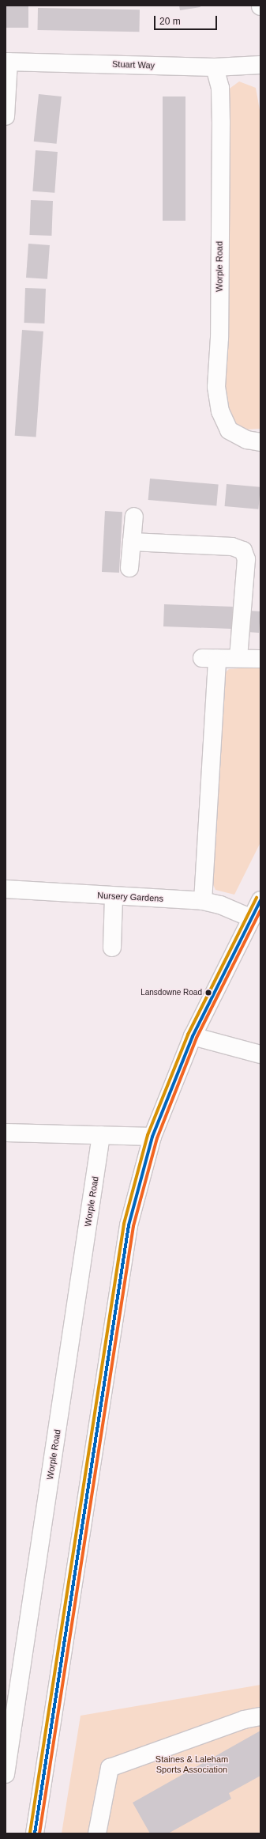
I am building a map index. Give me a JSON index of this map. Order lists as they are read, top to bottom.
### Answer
{
  "streets": {
    "street": ["Stuart Way", "Worple Road", "Nursery Gardens"]
  },
  "crossings": [
    ["Stuart Way", "Worple Road"]
  ],
  "parks": ["Staines & Laleham Sports Association"],
  "places": ["Lansdowne Road"],
  "scale_bar": "20 m"
}
